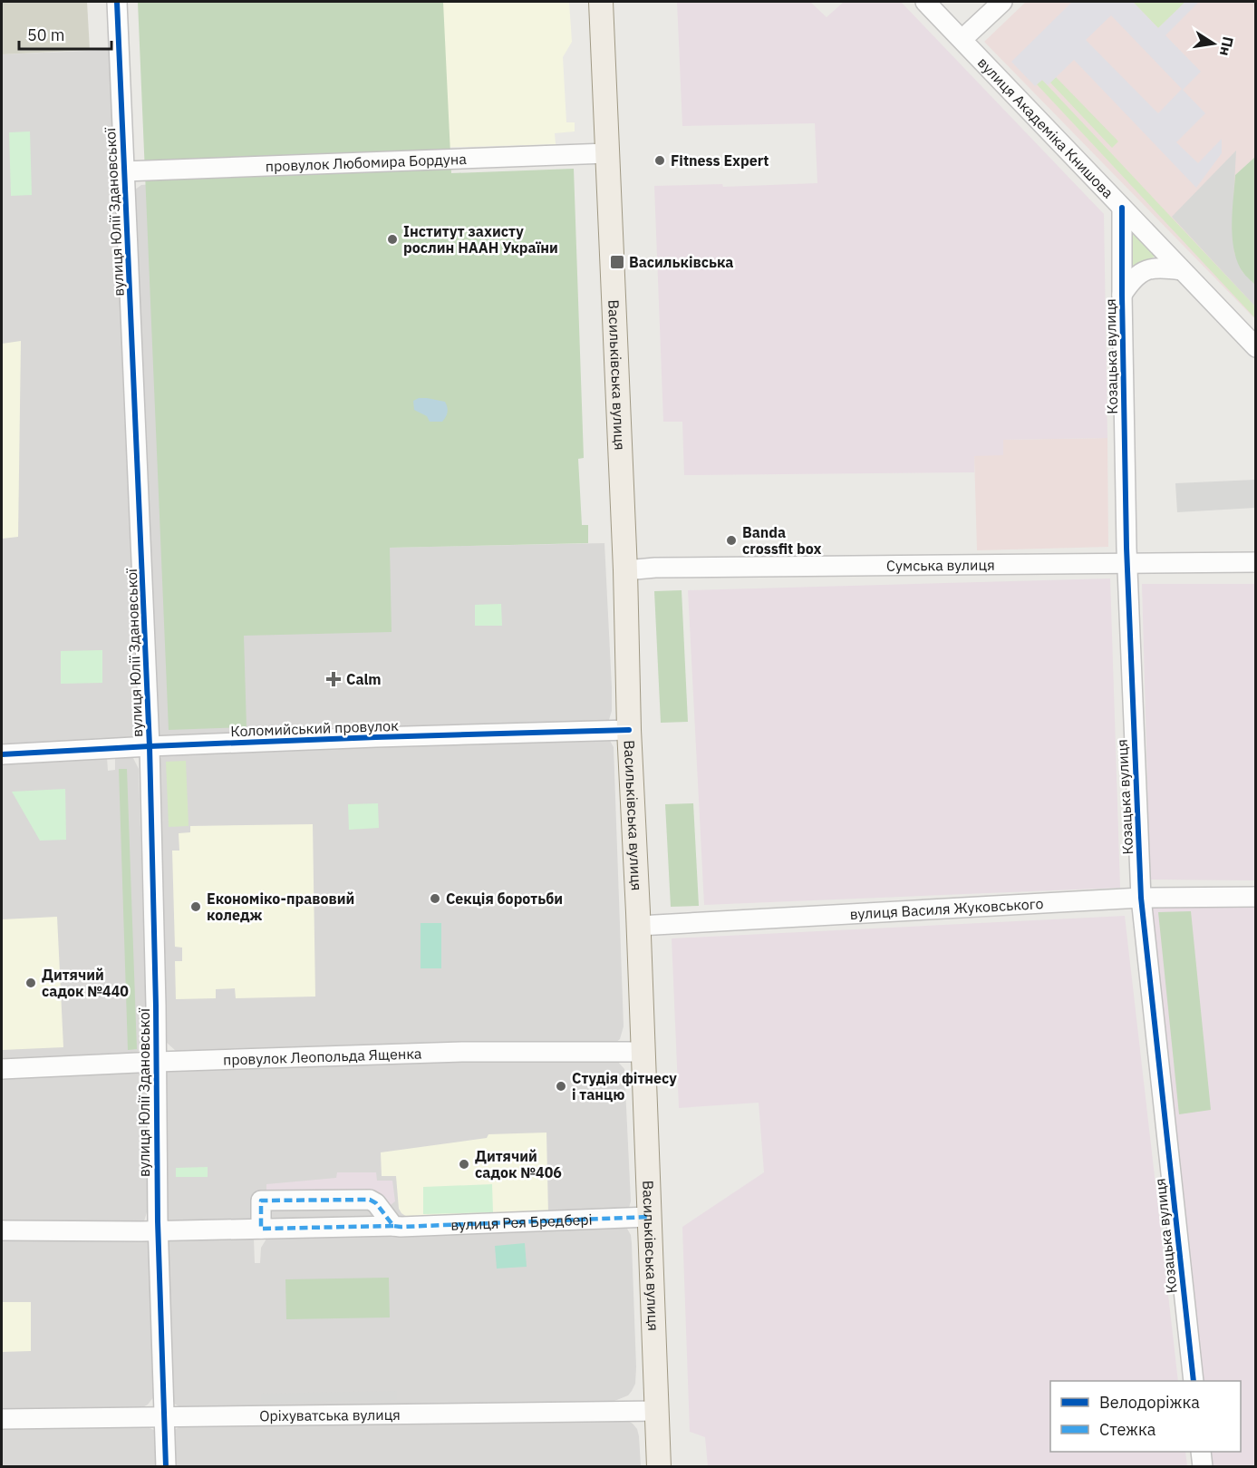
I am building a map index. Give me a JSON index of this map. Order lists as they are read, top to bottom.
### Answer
{
  "streets": {
    "main road": ["Васильківська вулиця"],
    "street": [
      "вулиця Академіка Книшова",
      "провулок Любомира Бордуна",
      "вулиця Юлії Здановської",
      "Козацька вулиця",
      "Сумська вулиця",
      "Коломийський провулок",
      "вулиця Василя Жуковського",
      "провулок Леопольда Ященка",
      "вулиця Рея Бредбері",
      "Оріхуватська вулиця"
    ]
  },
  "crossings": [
    ["вулиця Академіка Книшова", "Козацька вулиця"],
    ["провулок Любомира Бордуна", "вулиця Юлії Здановської"],
    ["провулок Любомира Бордуна", "Васильківська вулиця"],
    ["вулиця Юлії Здановської", "Коломийський провулок"],
    ["вулиця Юлії Здановської", "провулок Леопольда Ященка"],
    ["вулиця Юлії Здановської", "вулиця Рея Бредбері"],
    ["вулиця Юлії Здановської", "Оріхуватська вулиця"],
    ["Козацька вулиця", "Сумська вулиця"],
    ["Козацька вулиця", "вулиця Василя Жуковського"],
    ["Васильківська вулиця", "Сумська вулиця"],
    ["Васильківська вулиця", "Коломийський провулок"],
    ["Васильківська вулиця", "вулиця Василя Жуковського"],
    ["Васильківська вулиця", "провулок Леопольда Ященка"],
    ["Васильківська вулиця", "вулиця Рея Бредбері"],
    ["Васильківська вулиця", "Оріхуватська вулиця"]
  ],
  "places": {
    "other": [
      "Fitness Expert",
      "Інститут захисту рослин НААН України",
      "Banda crossfit box",
      "Секція боротьби",
      "Економіко-правовий коледж",
      "Дитячий садок №440",
      "Студія фітнесу і танцю",
      "Дитячий садок №406"
    ],
    "transit": ["Васильківська"],
    "health": ["Calm"]
  },
  "legend": ["Велодоріжка", "Стежка"],
  "scale_bar": "50 m",
  "north": "right"
}
